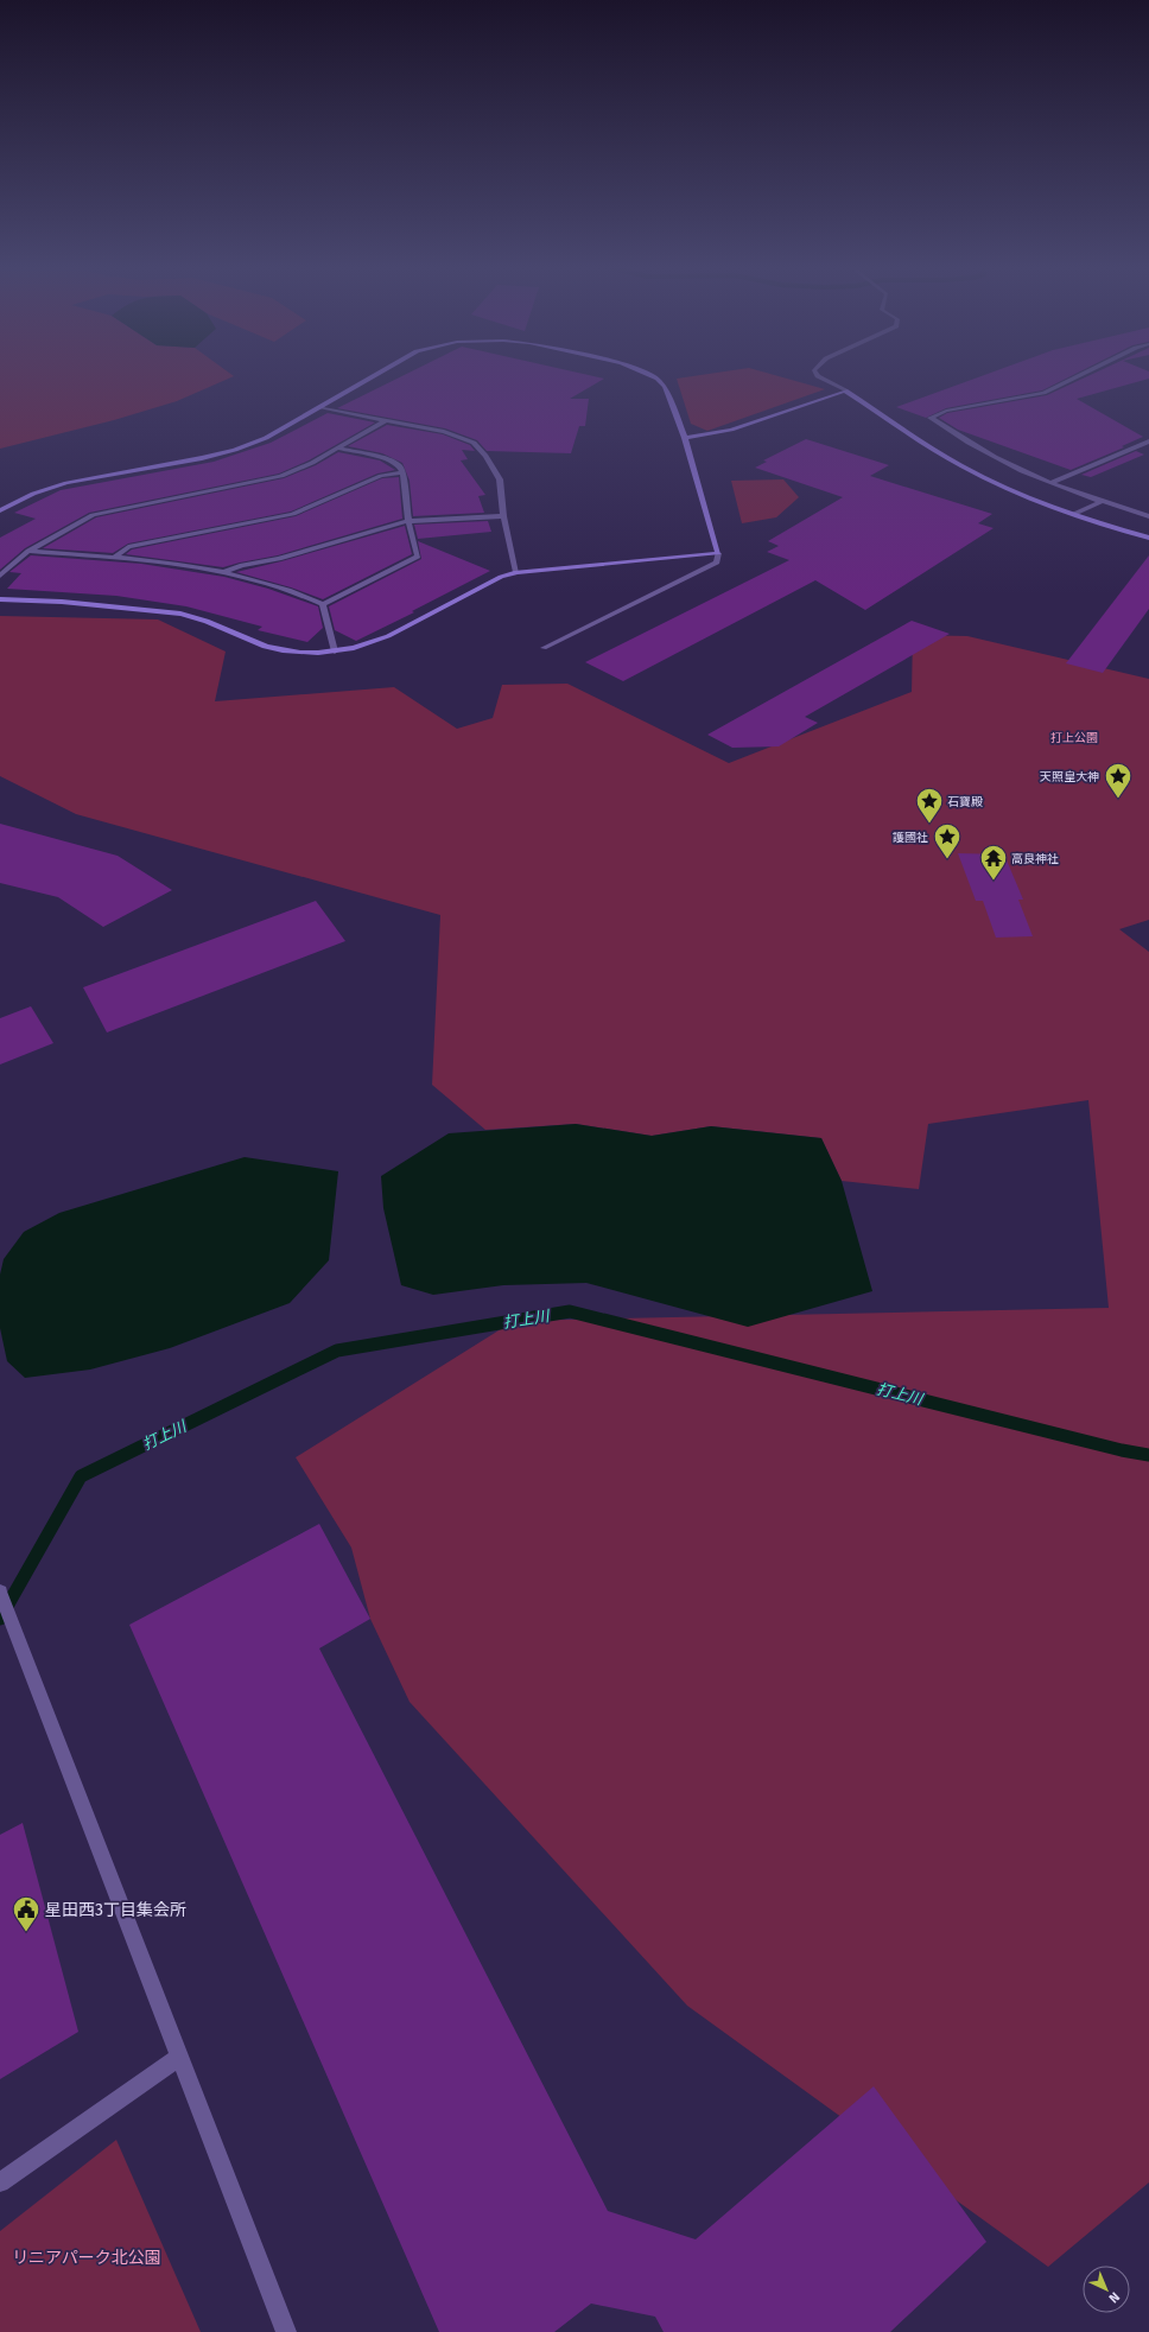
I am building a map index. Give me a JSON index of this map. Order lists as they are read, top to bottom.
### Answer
{
  "water": ["打上川"],
  "parks": ["打上公園", "リニアパーク北公園"],
  "places": {
    "place": ["天照皇大神", "石寶殿", "護國社"],
    "temple": ["高良神社"],
    "public building": ["星田西3丁目集会所"]
  },
  "north": "bottom right"
}
